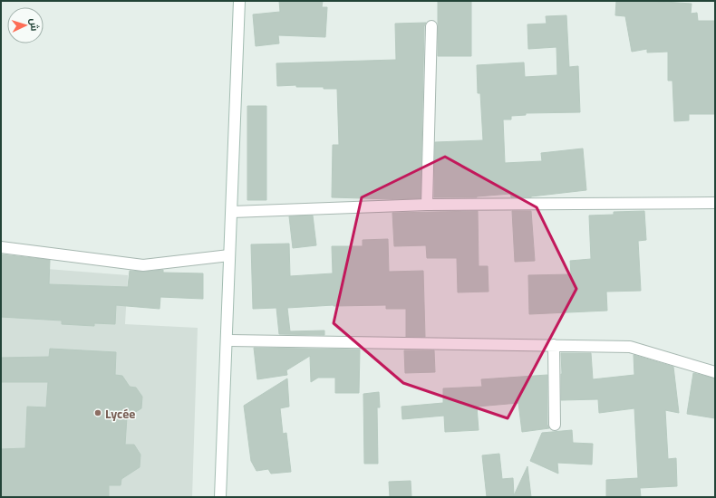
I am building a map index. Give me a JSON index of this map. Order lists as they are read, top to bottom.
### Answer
{
  "places": ["Lycée"],
  "north": "right"
}
